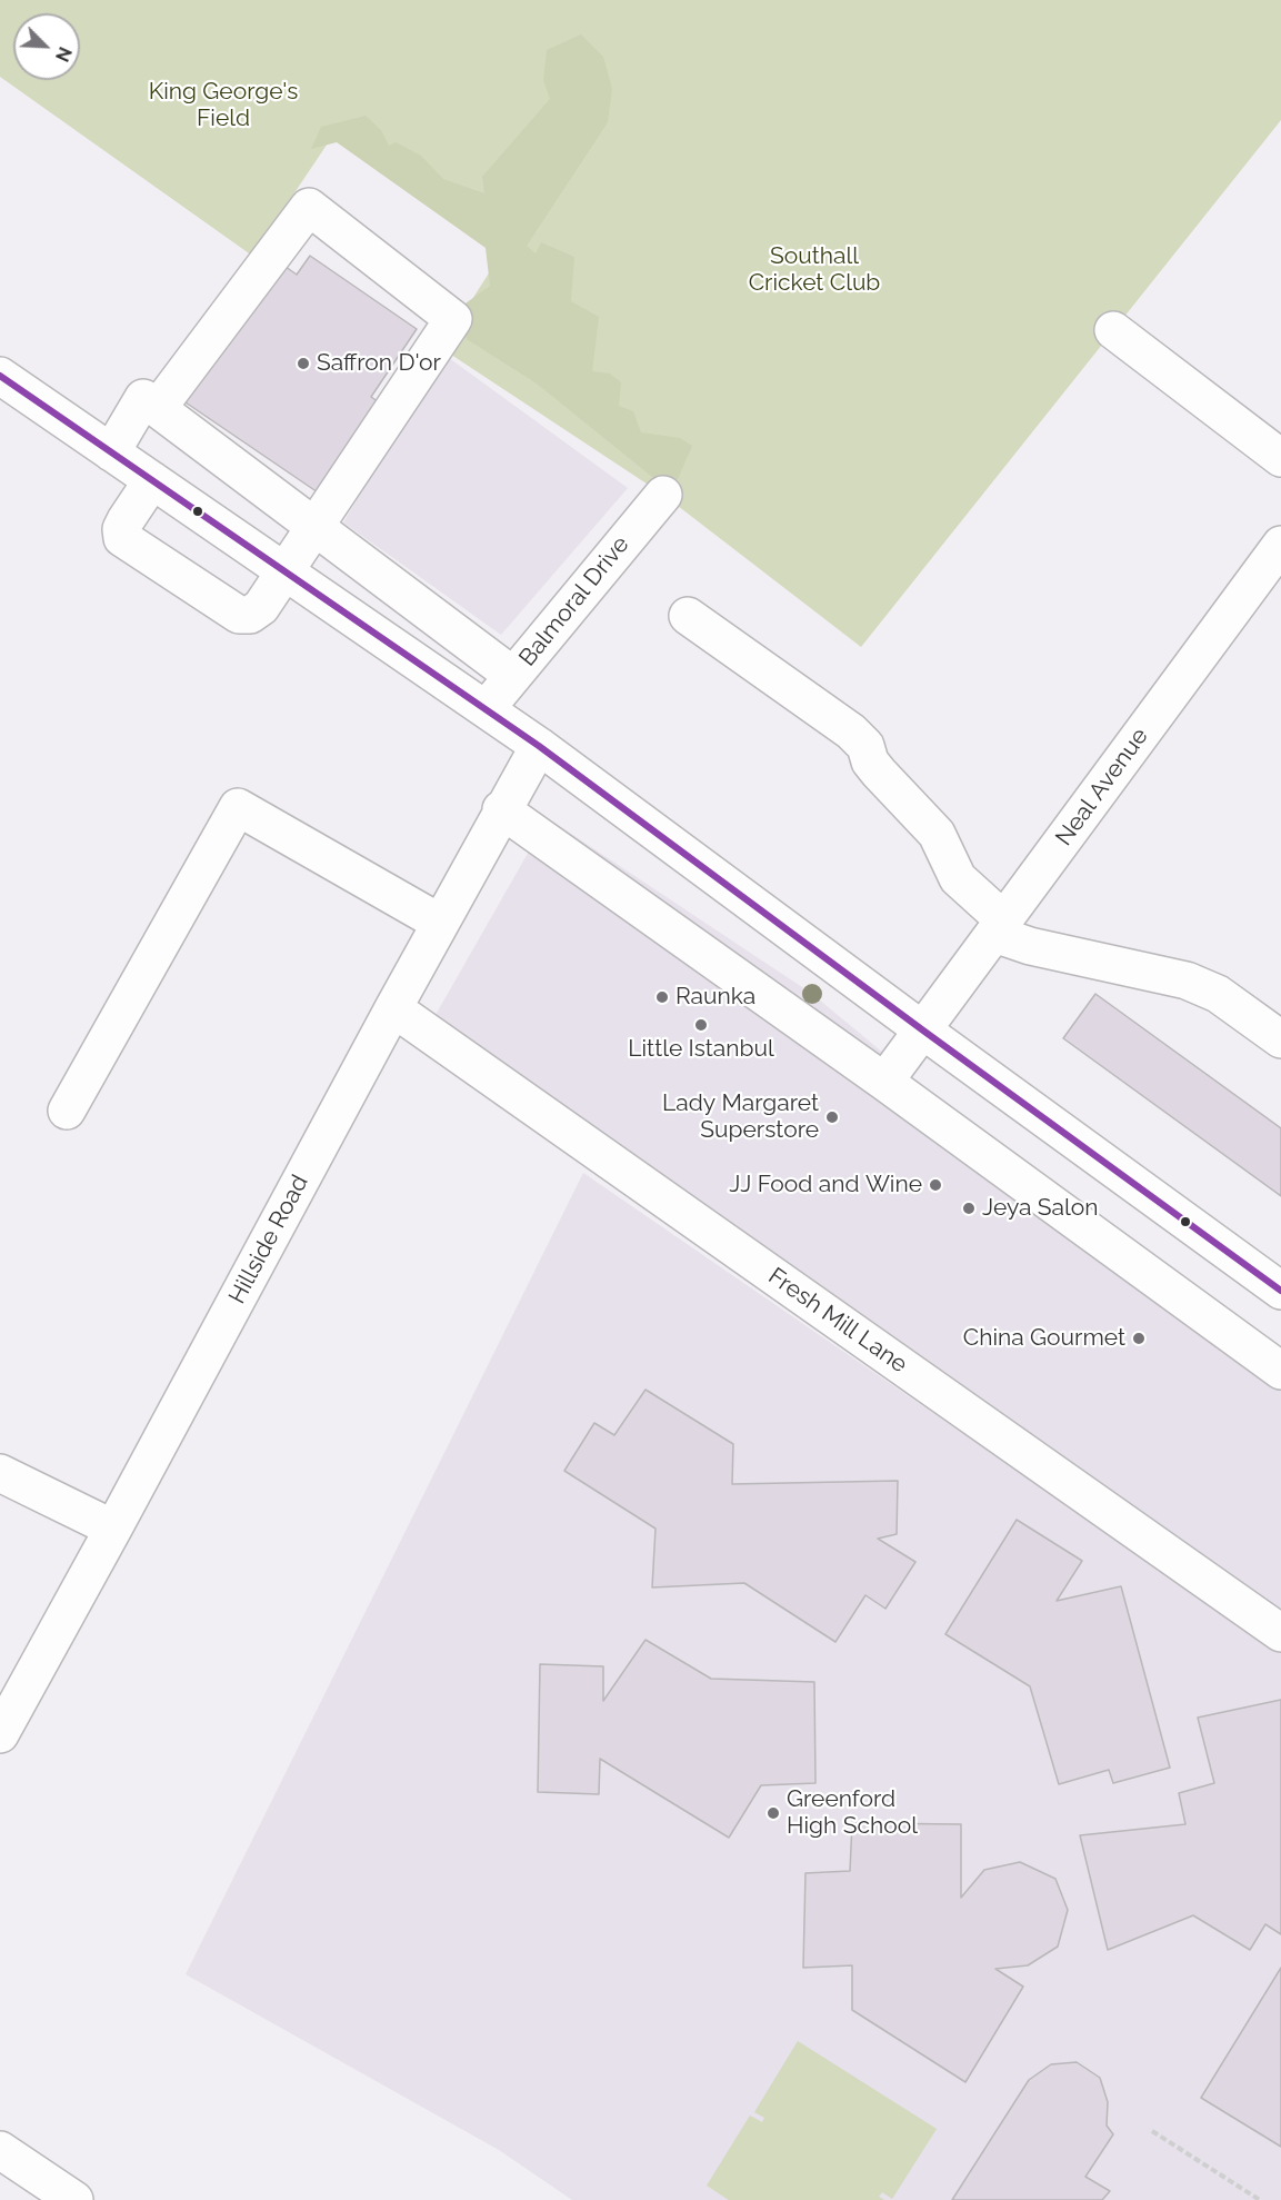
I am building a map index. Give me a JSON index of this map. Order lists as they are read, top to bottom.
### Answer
{
  "streets": {
    "street": [
      "Balmoral Drive",
      "Neal Avenue",
      "Hillside Road",
      "Fresh Mill Lane"
    ]
  },
  "crossings": [
    ["Hillside Road", "Fresh Mill Lane"]
  ],
  "parks": ["King George's Field", "Southall Cricket Club"],
  "places": [
    "Saffron D'or",
    "Raunka",
    "Little Istanbul",
    "Lady Margaret Superstore",
    "JJ Food and Wine",
    "Jeya Salon",
    "China Gourmet",
    "Greenford High School"
  ],
  "north": "bottom right"
}
